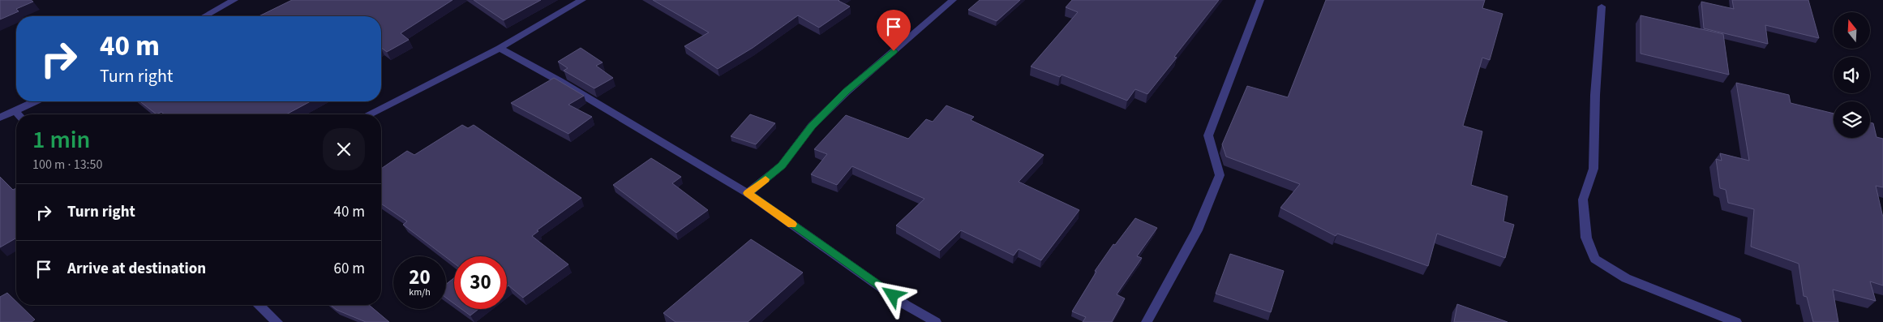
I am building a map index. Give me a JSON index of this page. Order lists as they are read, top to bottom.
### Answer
{
  "north": "top",
  "page": {
    "turn": ["40 m", "Turn right"],
    "heading": ["1 min", "100 m · 13:50"],
    "list": [
      {
        "name": "Turn right",
        "value": "40 m"
      },
      {
        "name": "Arrive at destination",
        "value": "60 m"
      }
    ],
    "speed": "20 km/h",
    "limit": "30"
  }
}
